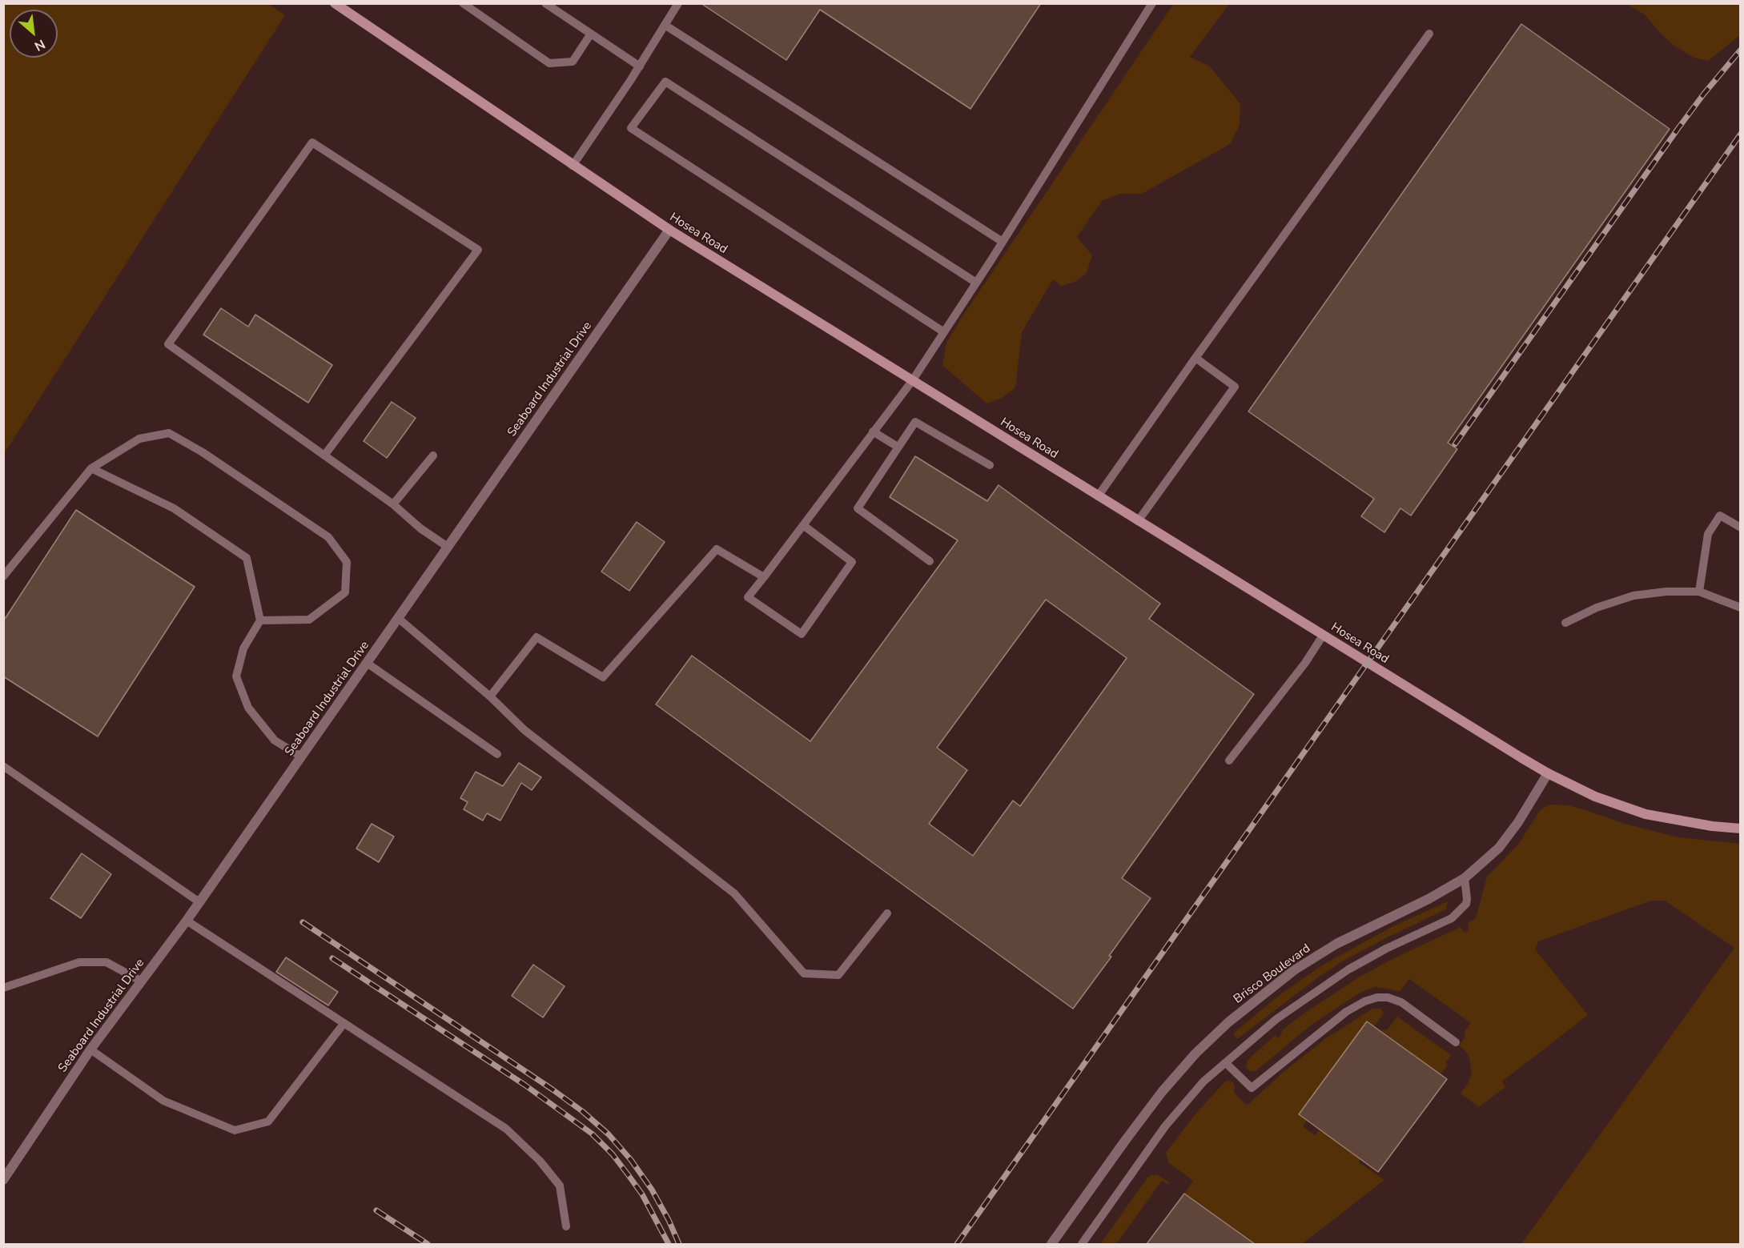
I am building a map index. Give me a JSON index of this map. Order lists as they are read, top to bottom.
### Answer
{
  "streets": {
    "street": ["Hosea Road", "Seaboard Industrial Drive", "Brisco Boulevard"]
  },
  "crossings": [
    ["Hosea Road", "Seaboard Industrial Drive"],
    ["Hosea Road", "Brisco Boulevard"]
  ],
  "north": "bottom right"
}
